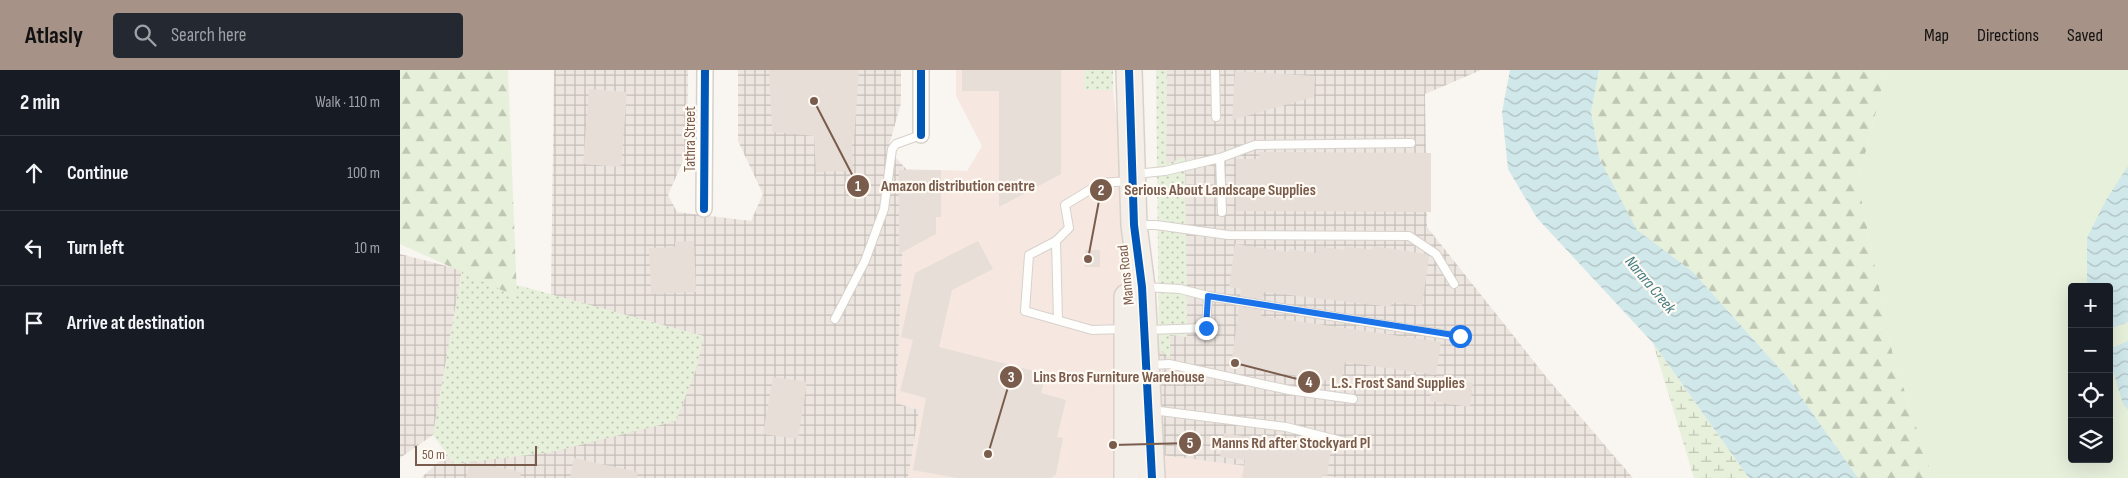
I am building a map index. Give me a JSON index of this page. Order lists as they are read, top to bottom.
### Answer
{
  "streets": {
    "main road": ["Manns Road"],
    "street": ["Tathra Street"]
  },
  "water": ["Narara Creek"],
  "places": [
    "Amazon distribution centre",
    "Serious About Landscape Supplies",
    "L.S. Frost Sand Supplies",
    "Manns Rd after Stockyard Pl",
    "Lins Bros Furniture Warehouse"
  ],
  "scale_bar": "50 m",
  "page": {
    "header": "Atlasly",
    "search": "Search here",
    "nav": ["Map", "Directions", "Saved"],
    "heading": ["2 min", "Walk · 110 m"],
    "list": [
      ["Continue", "100 m"],
      ["Turn left", "10 m"],
      "Arrive at destination"
    ],
    "map_buttons": ["+", "−"],
    "scale": "50 m"
  }
}
